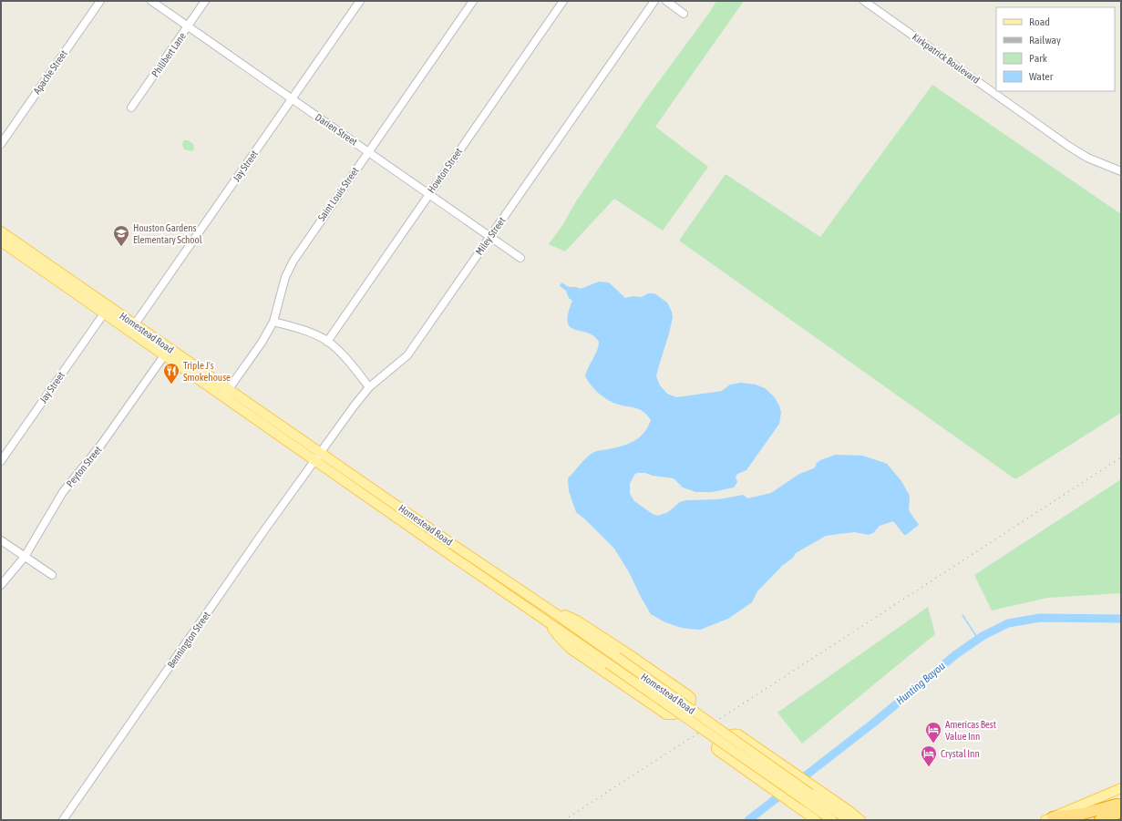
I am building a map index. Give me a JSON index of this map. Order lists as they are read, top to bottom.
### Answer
{
  "streets": {
    "main road": ["Homestead Road"],
    "street": [
      "Philibert Lane",
      "Kirkpatrick Boulevard",
      "Apache Street",
      "Darien Street",
      "Jay Street",
      "Howton Street",
      "Saint Louis Street",
      "Miley Street",
      "Peyton Street",
      "Bennington Street"
    ]
  },
  "crossings": [
    ["Philibert Lane", "Darien Street"],
    ["Darien Street", "Jay Street"],
    ["Darien Street", "Howton Street"],
    ["Darien Street", "Saint Louis Street"],
    ["Darien Street", "Miley Street"],
    ["Jay Street", "Homestead Road"],
    ["Saint Louis Street", "Homestead Road"],
    ["Miley Street", "Homestead Road"],
    ["Miley Street", "Bennington Street"],
    ["Homestead Road", "Peyton Street"],
    ["Homestead Road", "Bennington Street"]
  ],
  "water": ["Hunting Bayou"],
  "places": {
    "school or university": ["Houston Gardens Elementary School"],
    "restaurant": ["Triple J's Smokehouse"],
    "hotel": ["Americas Best Value Inn", "Crystal Inn"]
  },
  "legend": [
    "Road",
    "Railway",
    "Park",
    "Water"
  ]
}
